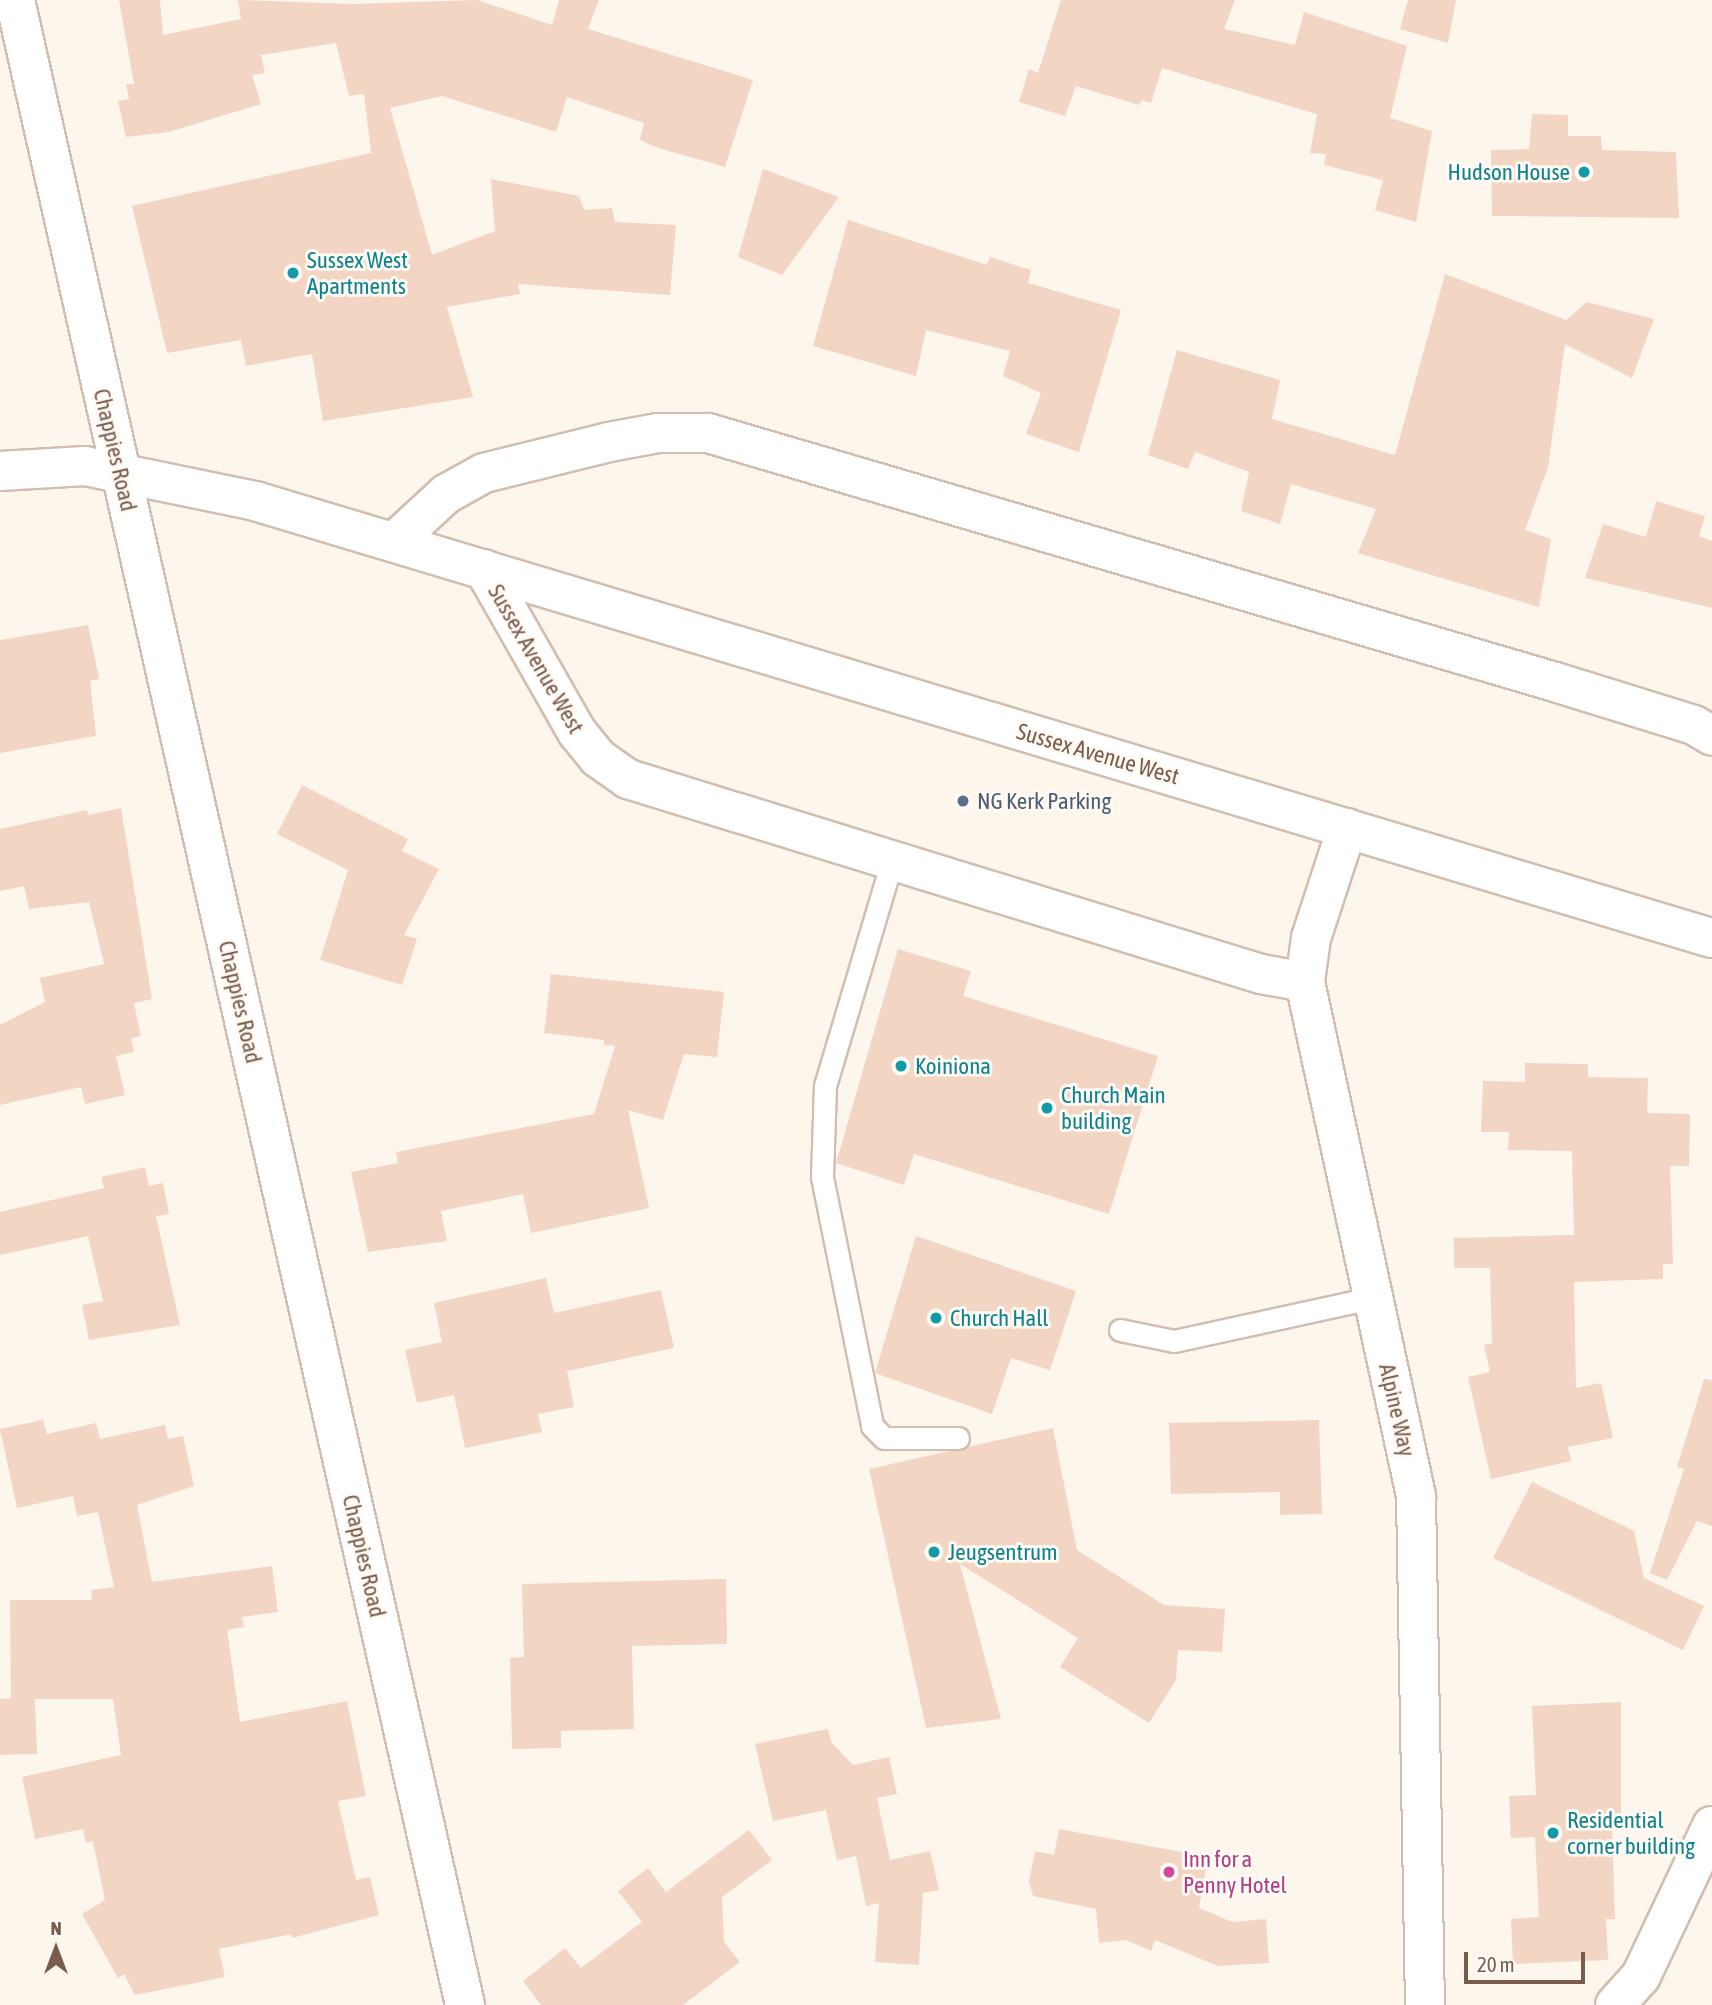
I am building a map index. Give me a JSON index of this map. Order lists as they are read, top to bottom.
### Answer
{
  "streets": {
    "street": ["Chappies Road", "Sussex Avenue West", "Alpine Way"]
  },
  "crossings": [
    ["Chappies Road", "Sussex Avenue West"],
    ["Sussex Avenue West", "Alpine Way"]
  ],
  "places": [
    "Hudson House",
    "Sussex West Apartments",
    "NG Kerk Parking",
    "Koiniona",
    "Church Main building",
    "Church Hall",
    "Jeugsentrum",
    "Residential corner building",
    "Inn for a Penny Hotel"
  ],
  "scale_bar": "20 m",
  "north": "top"
}
